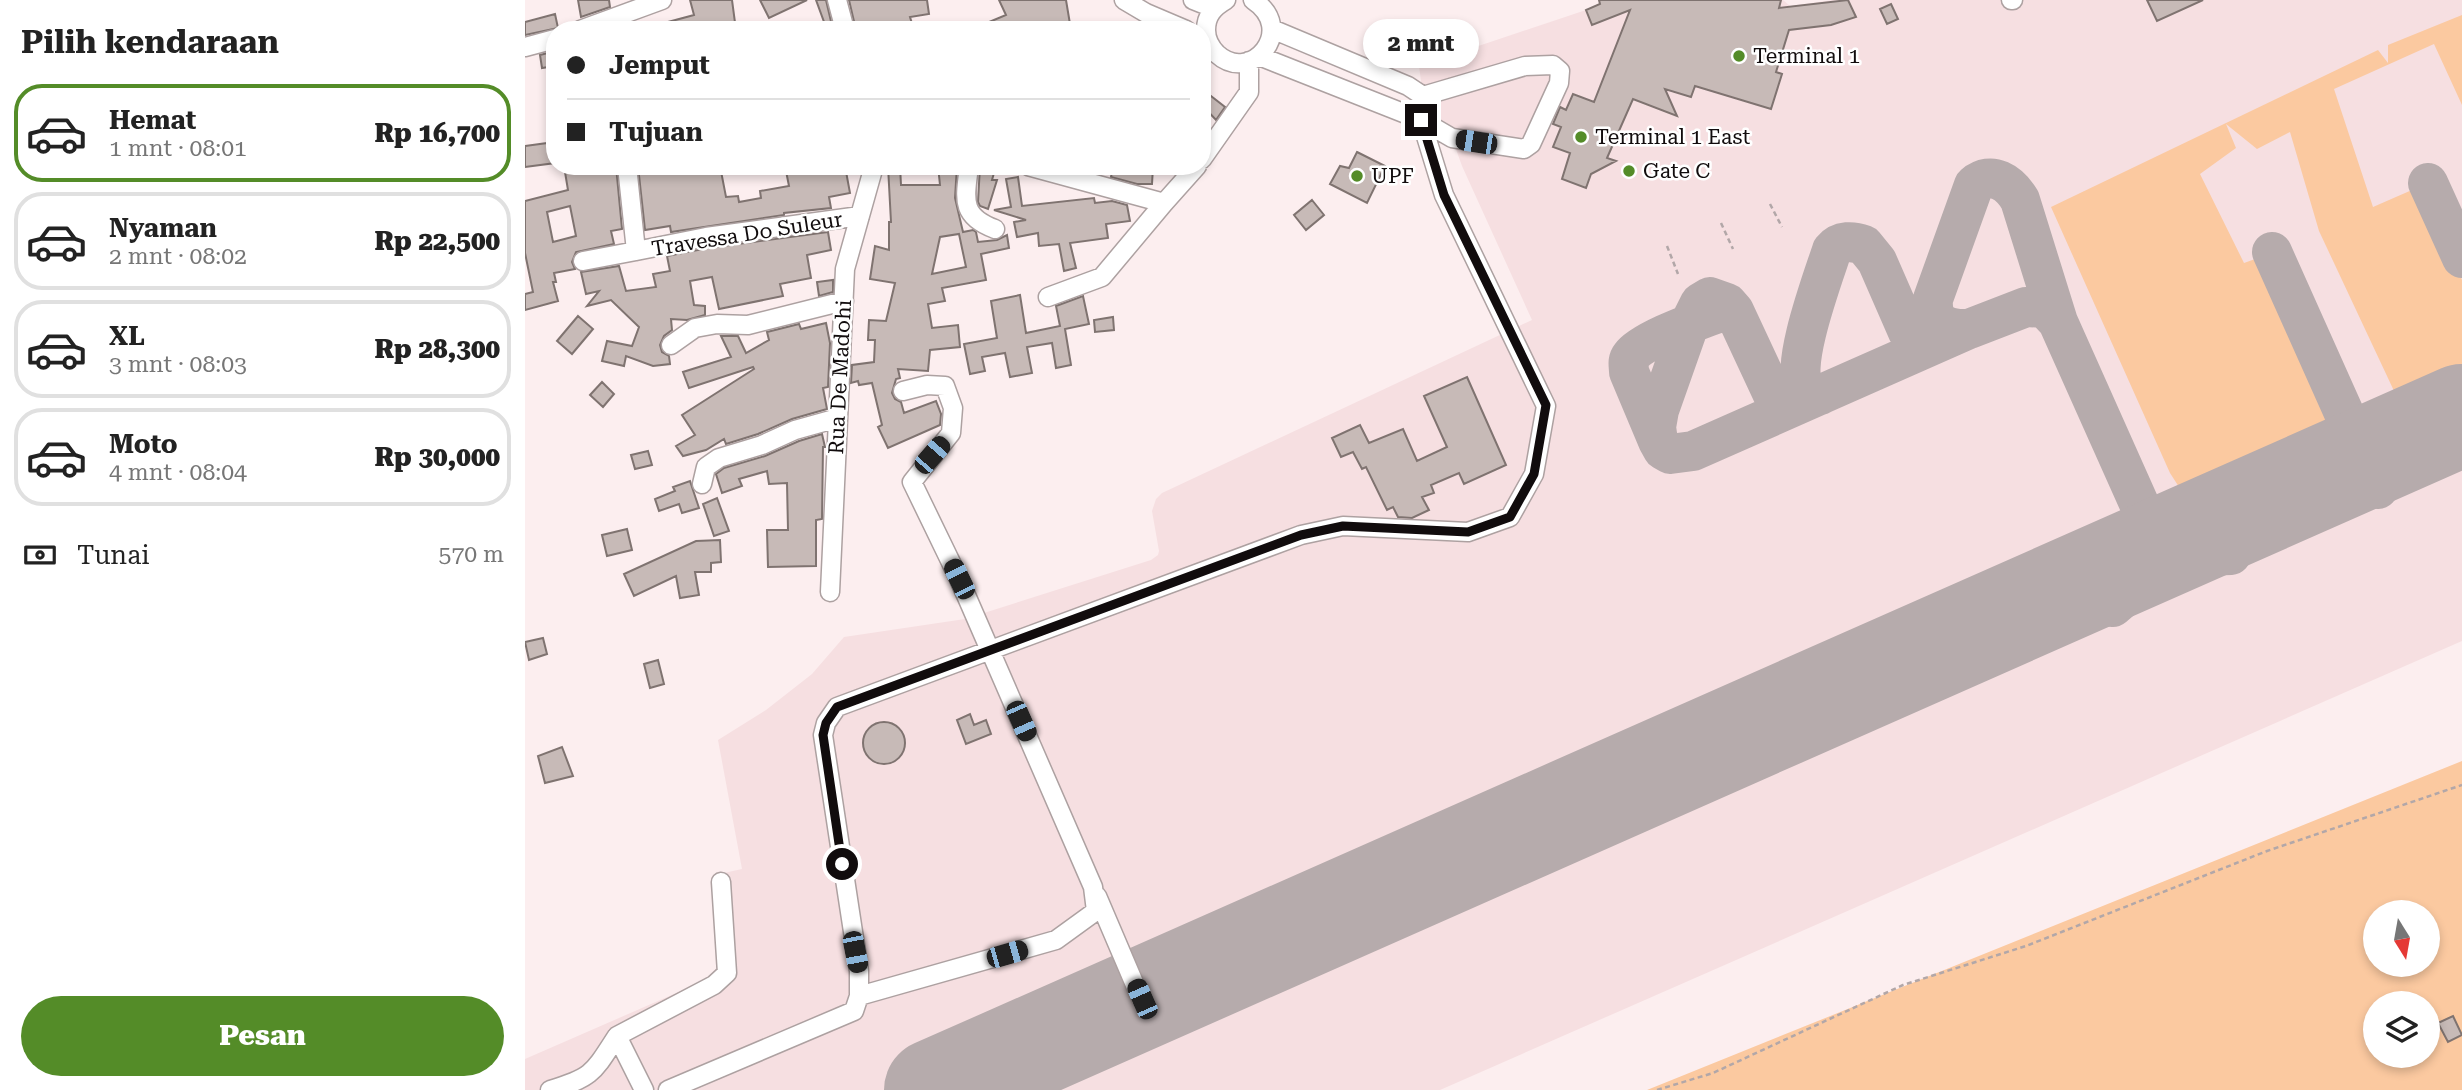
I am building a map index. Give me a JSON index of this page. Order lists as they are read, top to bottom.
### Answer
{
  "streets": {
    "street": ["Travessa Do Suleur", "Rua De Madohi"]
  },
  "crossings": [
    ["Travessa Do Suleur", "Rua De Madohi"]
  ],
  "places": [
    "Terminal 1",
    "Terminal 1 East",
    "Gate C",
    "UPF"
  ],
  "north": "bottom",
  "page": {
    "heading": "Pilih kendaraan",
    "bubble": "2 mnt",
    "banner": ["Jemput", "Tujuan"],
    "list": [
      {
        "name": "Hemat",
        "note": "1 mnt · 08:01",
        "value": "Rp 16,700"
      },
      {
        "name": "Nyaman",
        "note": "2 mnt · 08:02",
        "value": "Rp 22,500"
      },
      {
        "name": "XL",
        "note": "3 mnt · 08:03",
        "value": "Rp 28,300"
      },
      {
        "name": "Moto",
        "note": "4 mnt · 08:04",
        "value": "Rp 30,000"
      }
    ],
    "pay": ["Tunai", "570 m"],
    "buttons": "Pesan"
  }
}
